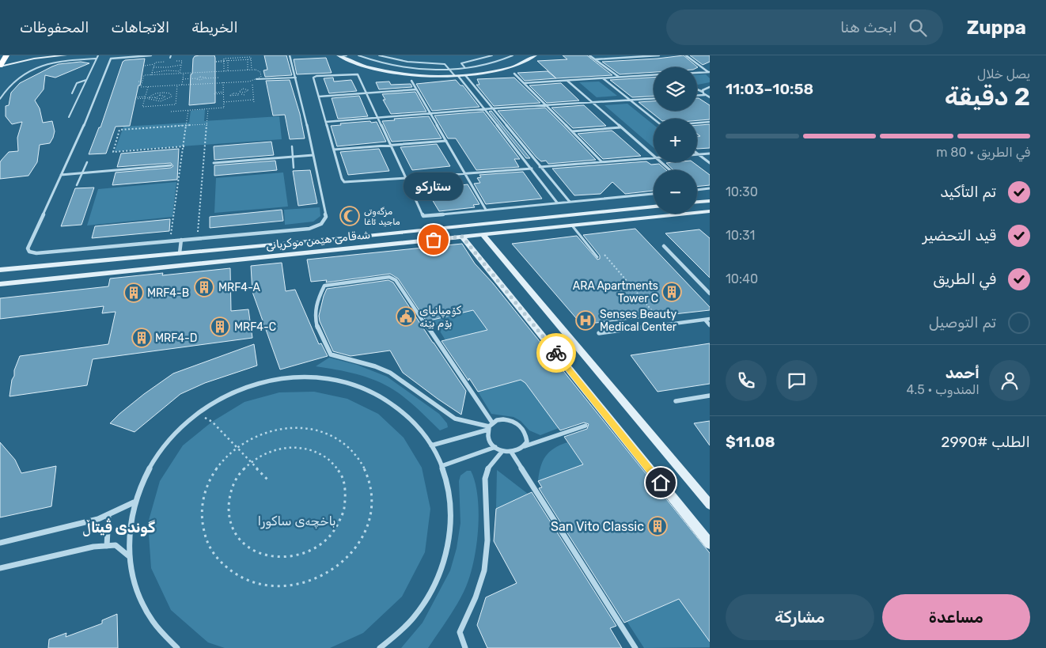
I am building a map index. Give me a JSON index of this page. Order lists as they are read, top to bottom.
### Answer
{
  "streets": {
    "street": ["شەقامی هێمن موکریانی"]
  },
  "districts": ["گوندی ڤیتاڵ"],
  "parks": ["باخچەی ساکورا"],
  "places": {
    "mosque": ["مزگەوتی ماجید ئاغا"],
    "other": ["ستاركو"],
    "building": [
      "MRF4-A",
      "ARA Apartments Tower C",
      "MRF4-B",
      "MRF4-C",
      "MRF4-D",
      "San Vito Classic"
    ],
    "public building": ["کۆمپانیای بۆم بێنە"],
    "hospital": ["Senses Beauty Medical Center"]
  },
  "page": {
    "header": "Zuppa",
    "search": "ابحث هنا",
    "nav": ["الخريطة", "الاتجاهات", "المحفوظات"],
    "heading": ["2 دقيقة", "يصل خلال", "10:58–11:03"],
    "panel": [
      "أحمد",
      "المندوب · 4.5",
      "الطلب #2990",
      "$11.08"
    ],
    "map_buttons": ["+", "−"],
    "bar": "في الطريق · 80 m",
    "list": [
      ["تم التأكيد", "10:30"],
      ["قيد التحضير", "10:31"],
      ["في الطريق", "10:40"],
      "تم التوصيل"
    ],
    "bubble": "ستاركو",
    "buttons": ["مساعدة", "مشاركة"]
  }
}
